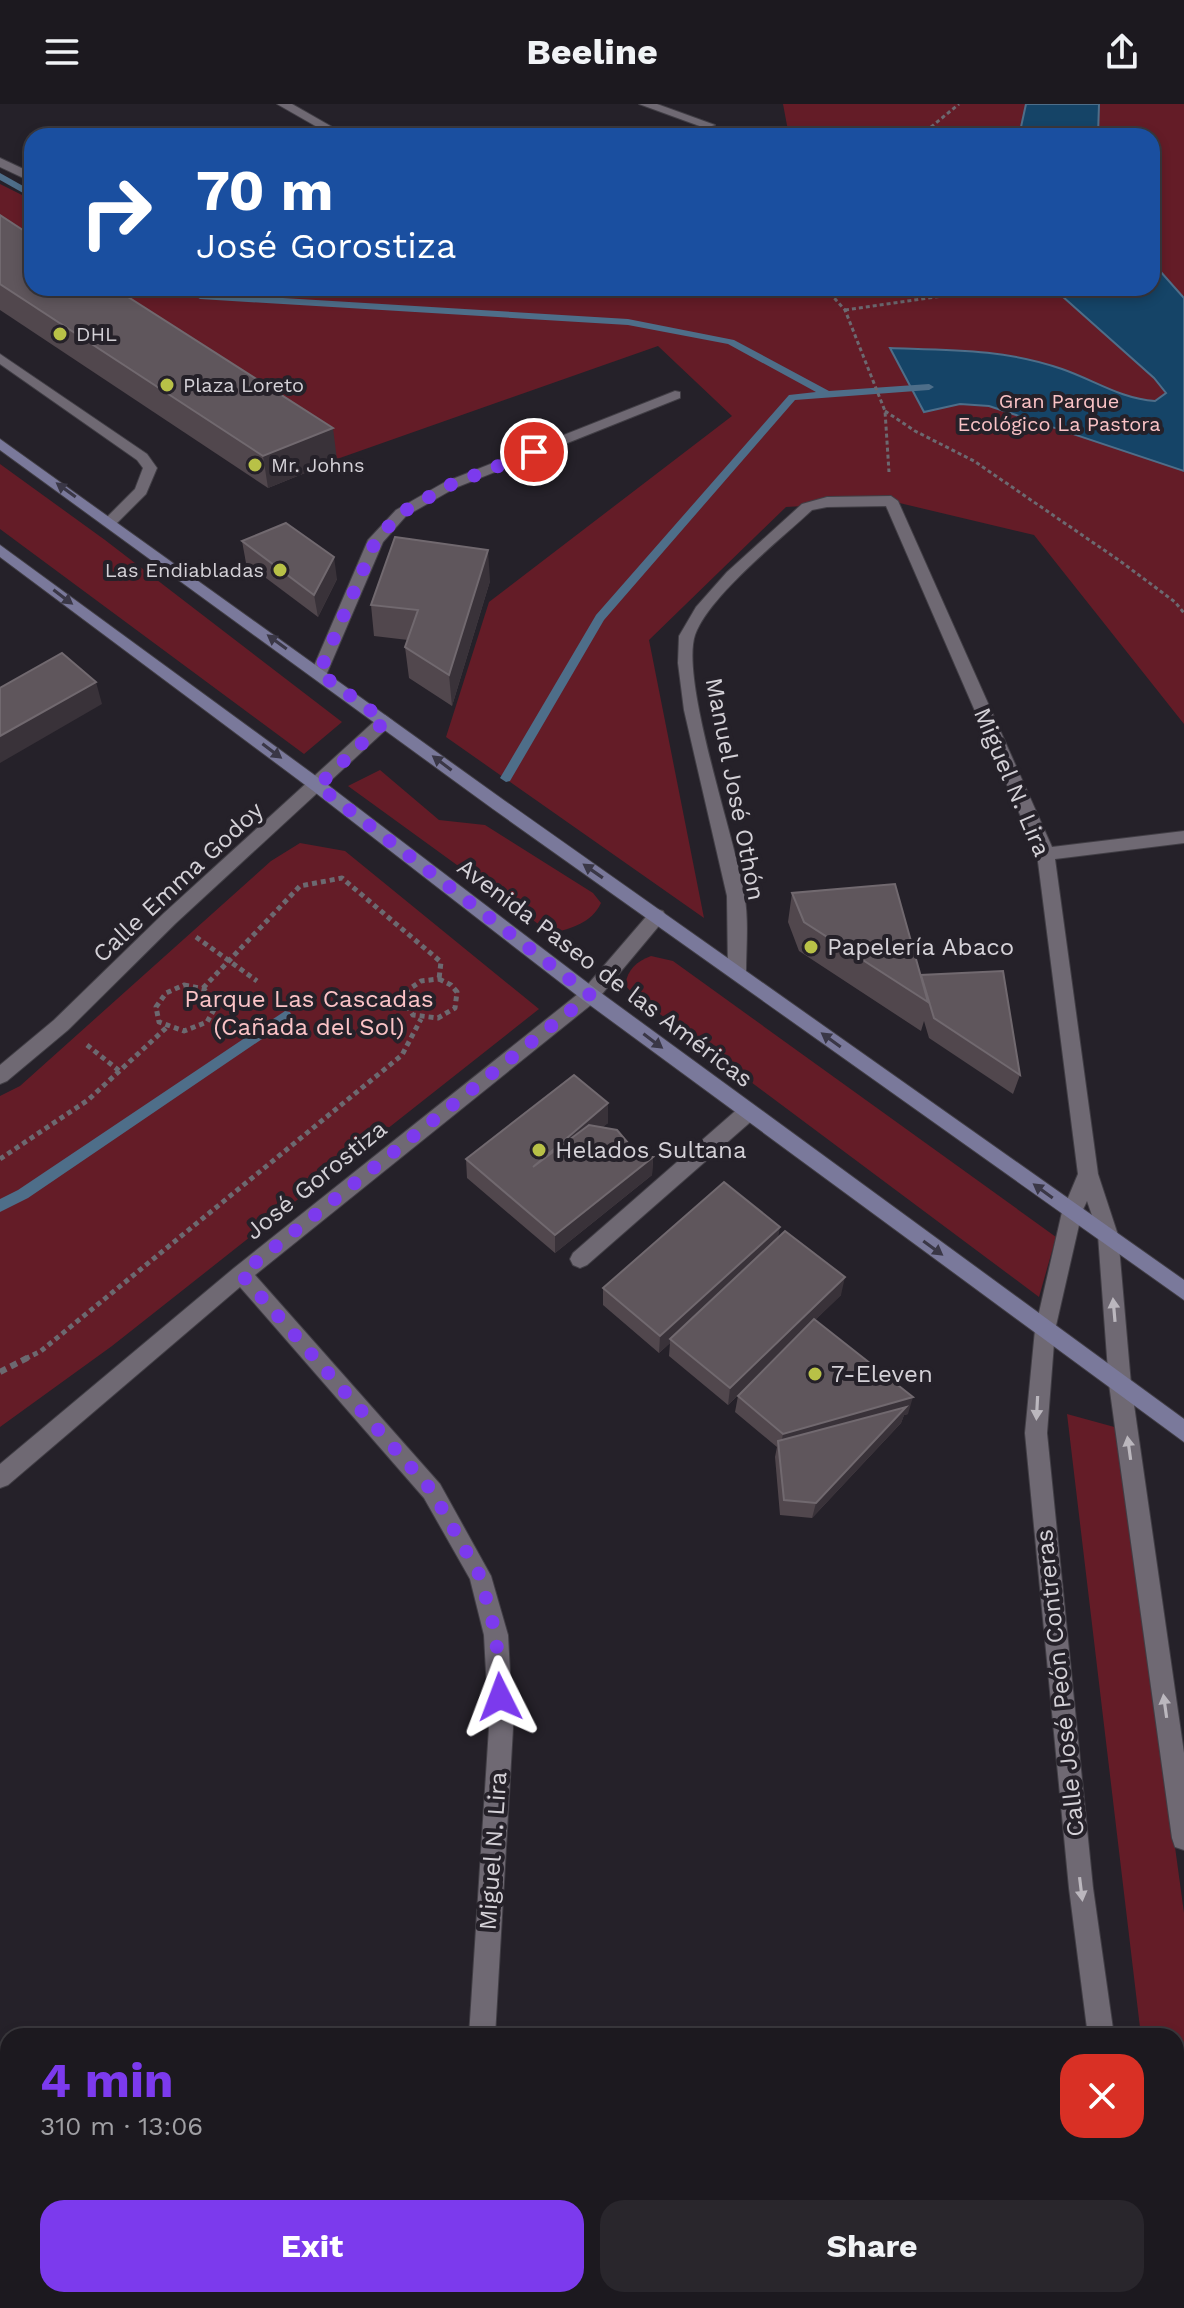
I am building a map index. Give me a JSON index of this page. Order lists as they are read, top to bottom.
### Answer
{
  "streets": {
    "main road": ["Avenida Paseo de las Américas"],
    "street": [
      "Miguel N. Lira",
      "Manuel José Othón",
      "Calle Emma Godoy",
      "José Gorostiza",
      "Calle José Peón Contreras"
    ]
  },
  "crossings": [
    ["Miguel N. Lira", "Manuel José Othón"],
    ["Miguel N. Lira", "Avenida Paseo de las Américas"],
    ["Miguel N. Lira", "José Gorostiza"],
    ["Calle Emma Godoy", "Avenida Paseo de las Américas"],
    ["Avenida Paseo de las Américas", "José Gorostiza"],
    ["Avenida Paseo de las Américas", "Calle José Peón Contreras"]
  ],
  "parks": ["Gran Parque Ecológico La Pastora", "Parque Las Cascadas (Cañada del Sol)"],
  "places": [
    "DHL",
    "Plaza Loreto",
    "Mr. Johns",
    "Las Endiabladas",
    "Papelería Abaco",
    "Helados Sultana",
    "7-Eleven"
  ],
  "page": {
    "header": "Beeline",
    "turn": ["70 m", "José Gorostiza"],
    "heading": ["4 min", "310 m · 13:06"],
    "buttons": ["Exit", "Share"]
  }
}
